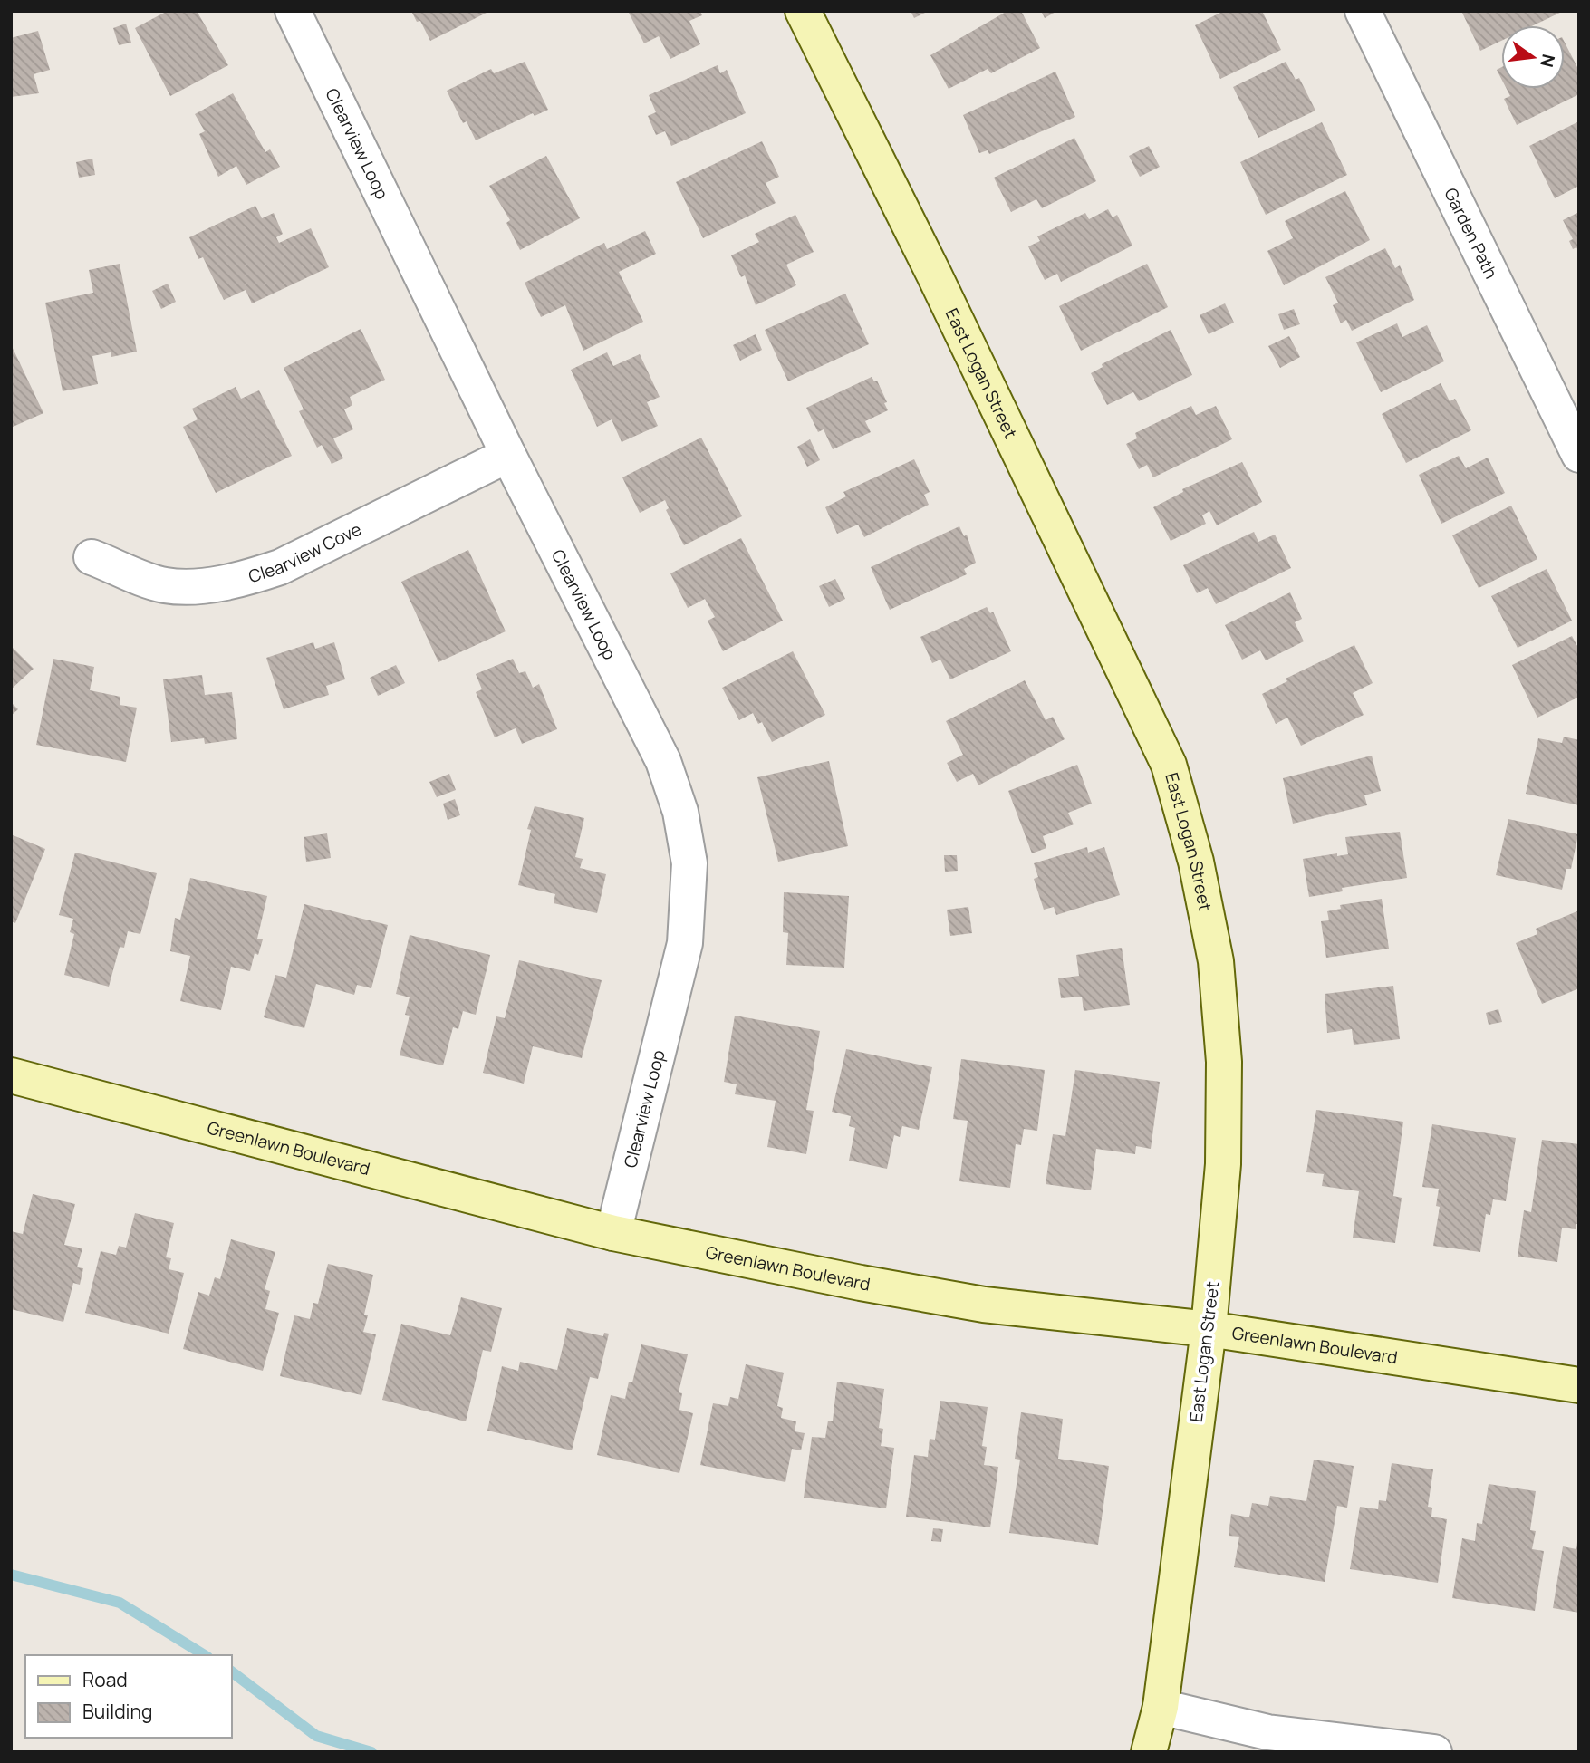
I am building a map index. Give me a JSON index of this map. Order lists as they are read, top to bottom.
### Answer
{
  "streets": {
    "street": [
      "Clearview Loop",
      "Garden Path",
      "East Logan Street",
      "Clearview Cove",
      "Greenlawn Boulevard"
    ]
  },
  "crossings": [
    ["Clearview Loop", "Clearview Cove"],
    ["Clearview Loop", "Greenlawn Boulevard"],
    ["East Logan Street", "Greenlawn Boulevard"]
  ],
  "legend": ["Road", "Building"],
  "north": "right"
}
